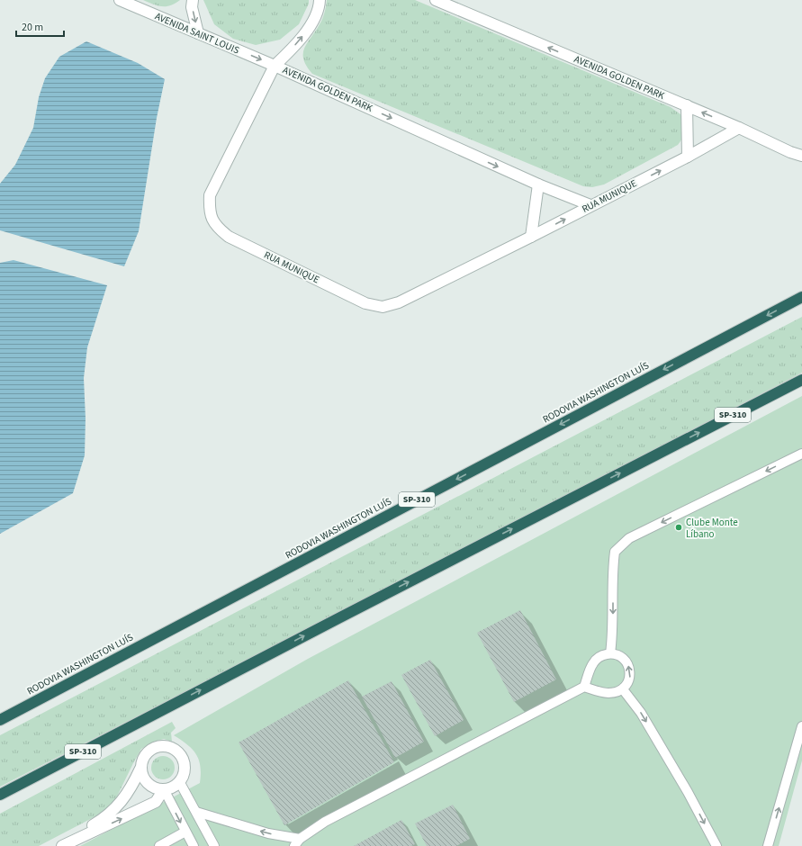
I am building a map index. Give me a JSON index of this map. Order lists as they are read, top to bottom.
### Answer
{
  "streets": {
    "highway": ["RODOVIA WASHINGTON LUÍS", "SP-310"],
    "street": ["AVENIDA SAINT LOUIS", "AVENIDA GOLDEN PARK", "RUA MUNIQUE"]
  },
  "crossings": [
    ["AVENIDA SAINT LOUIS", "AVENIDA GOLDEN PARK"],
    ["AVENIDA SAINT LOUIS", "RUA MUNIQUE"],
    ["AVENIDA GOLDEN PARK", "RUA MUNIQUE"]
  ],
  "one_way": ["AVENIDA SAINT LOUIS"],
  "places": ["Clube Monte Líbano"],
  "scale_bar": "20 m"
}
